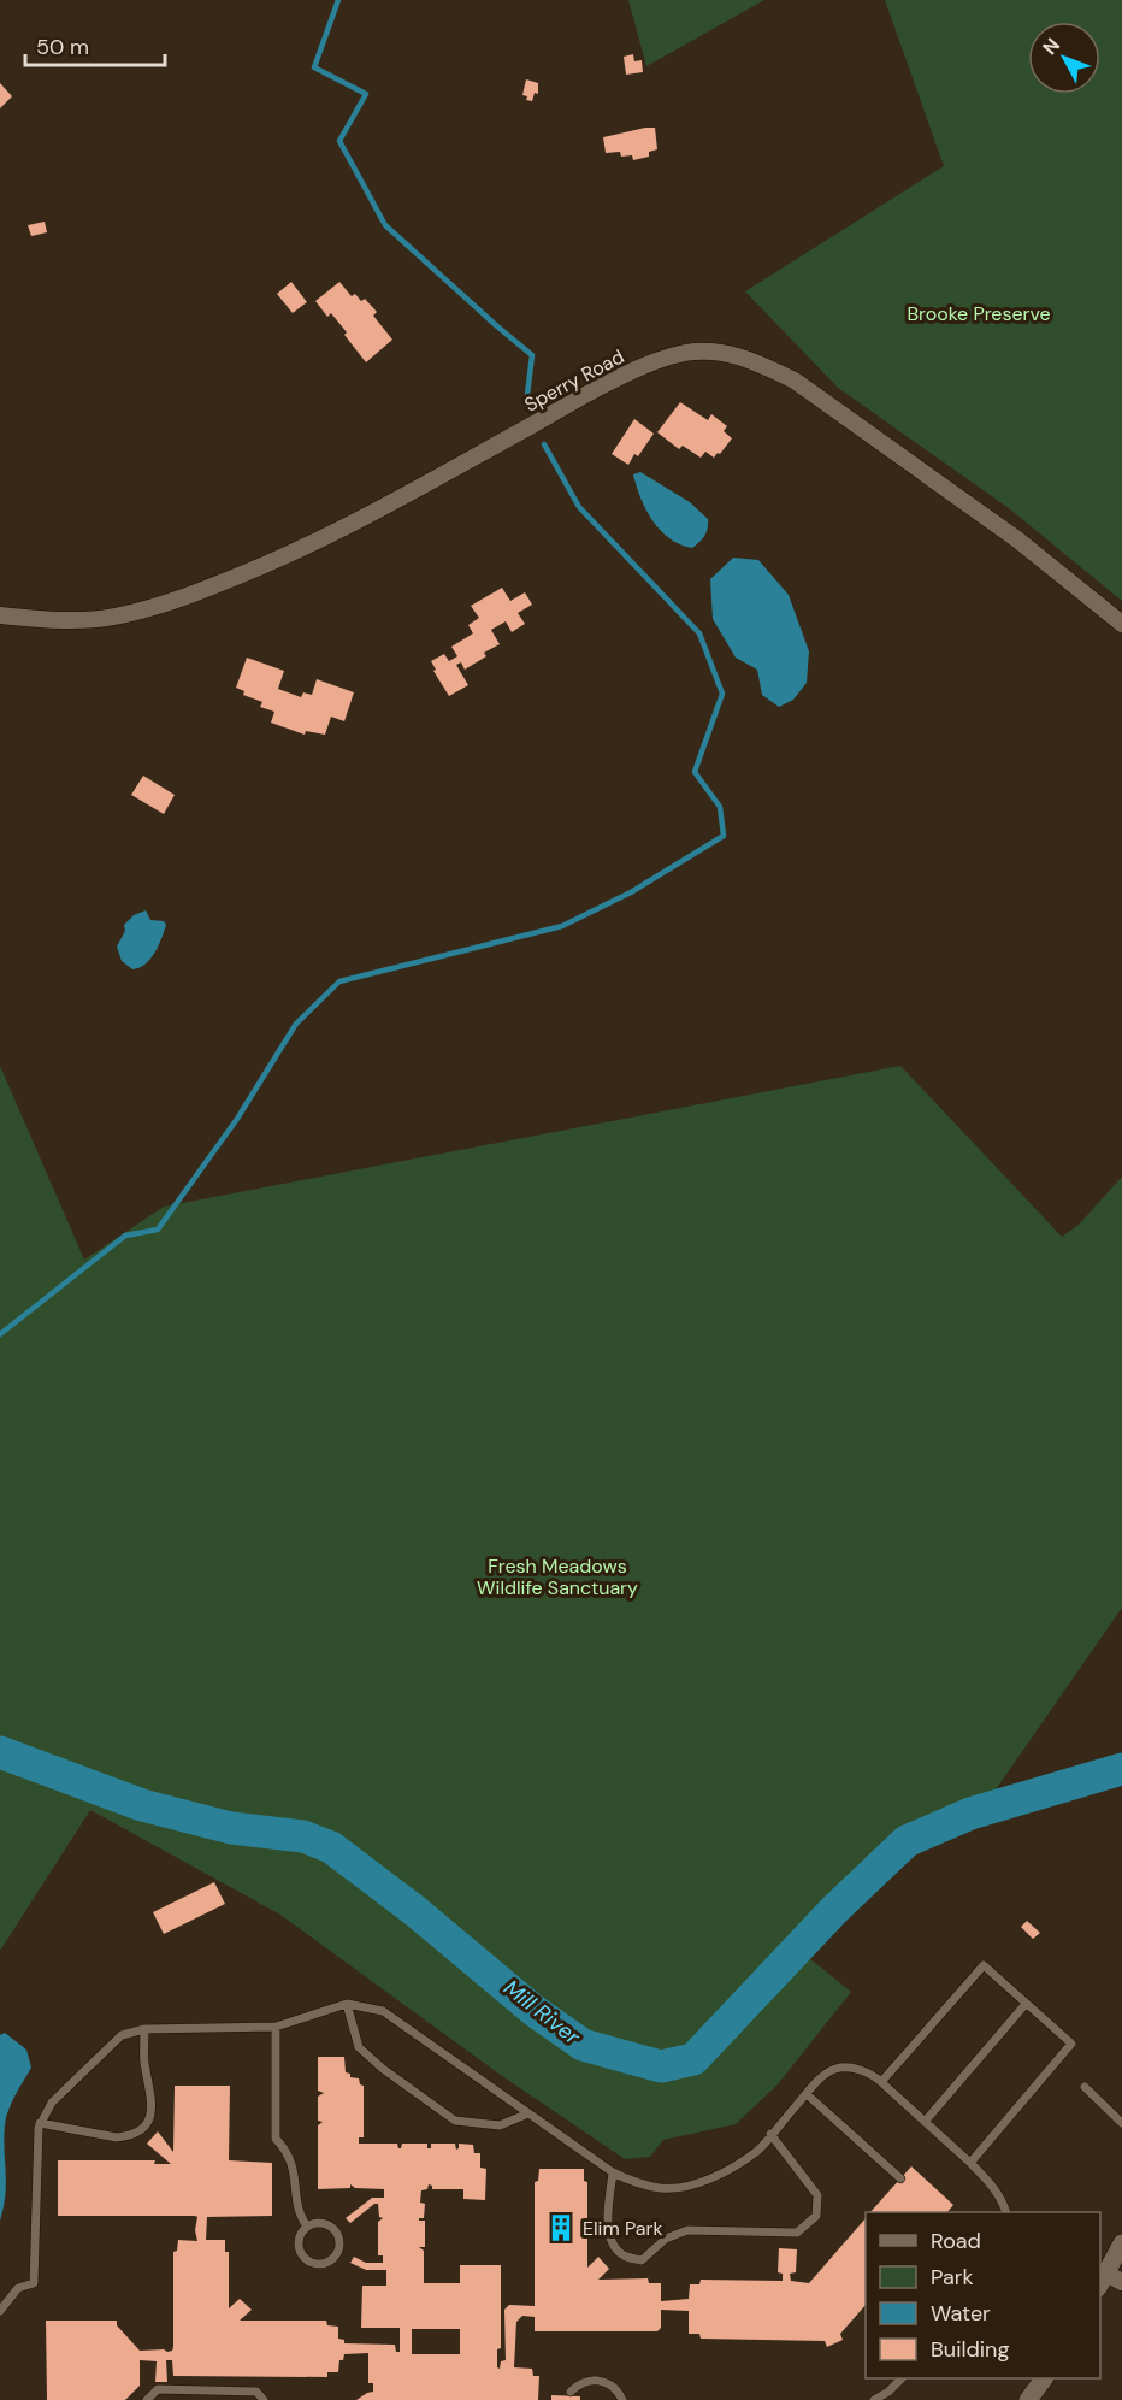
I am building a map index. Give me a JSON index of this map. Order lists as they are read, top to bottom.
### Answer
{
  "streets": {
    "street": ["Sperry Road"]
  },
  "water": ["Mill River"],
  "parks": ["Brooke Preserve", "Fresh Meadows Wildlife Sanctuary"],
  "places": {
    "building": ["Elim Park"]
  },
  "legend": [
    "Road",
    "Park",
    "Water",
    "Building"
  ],
  "scale_bar": "50 m",
  "north": "top left"
}
